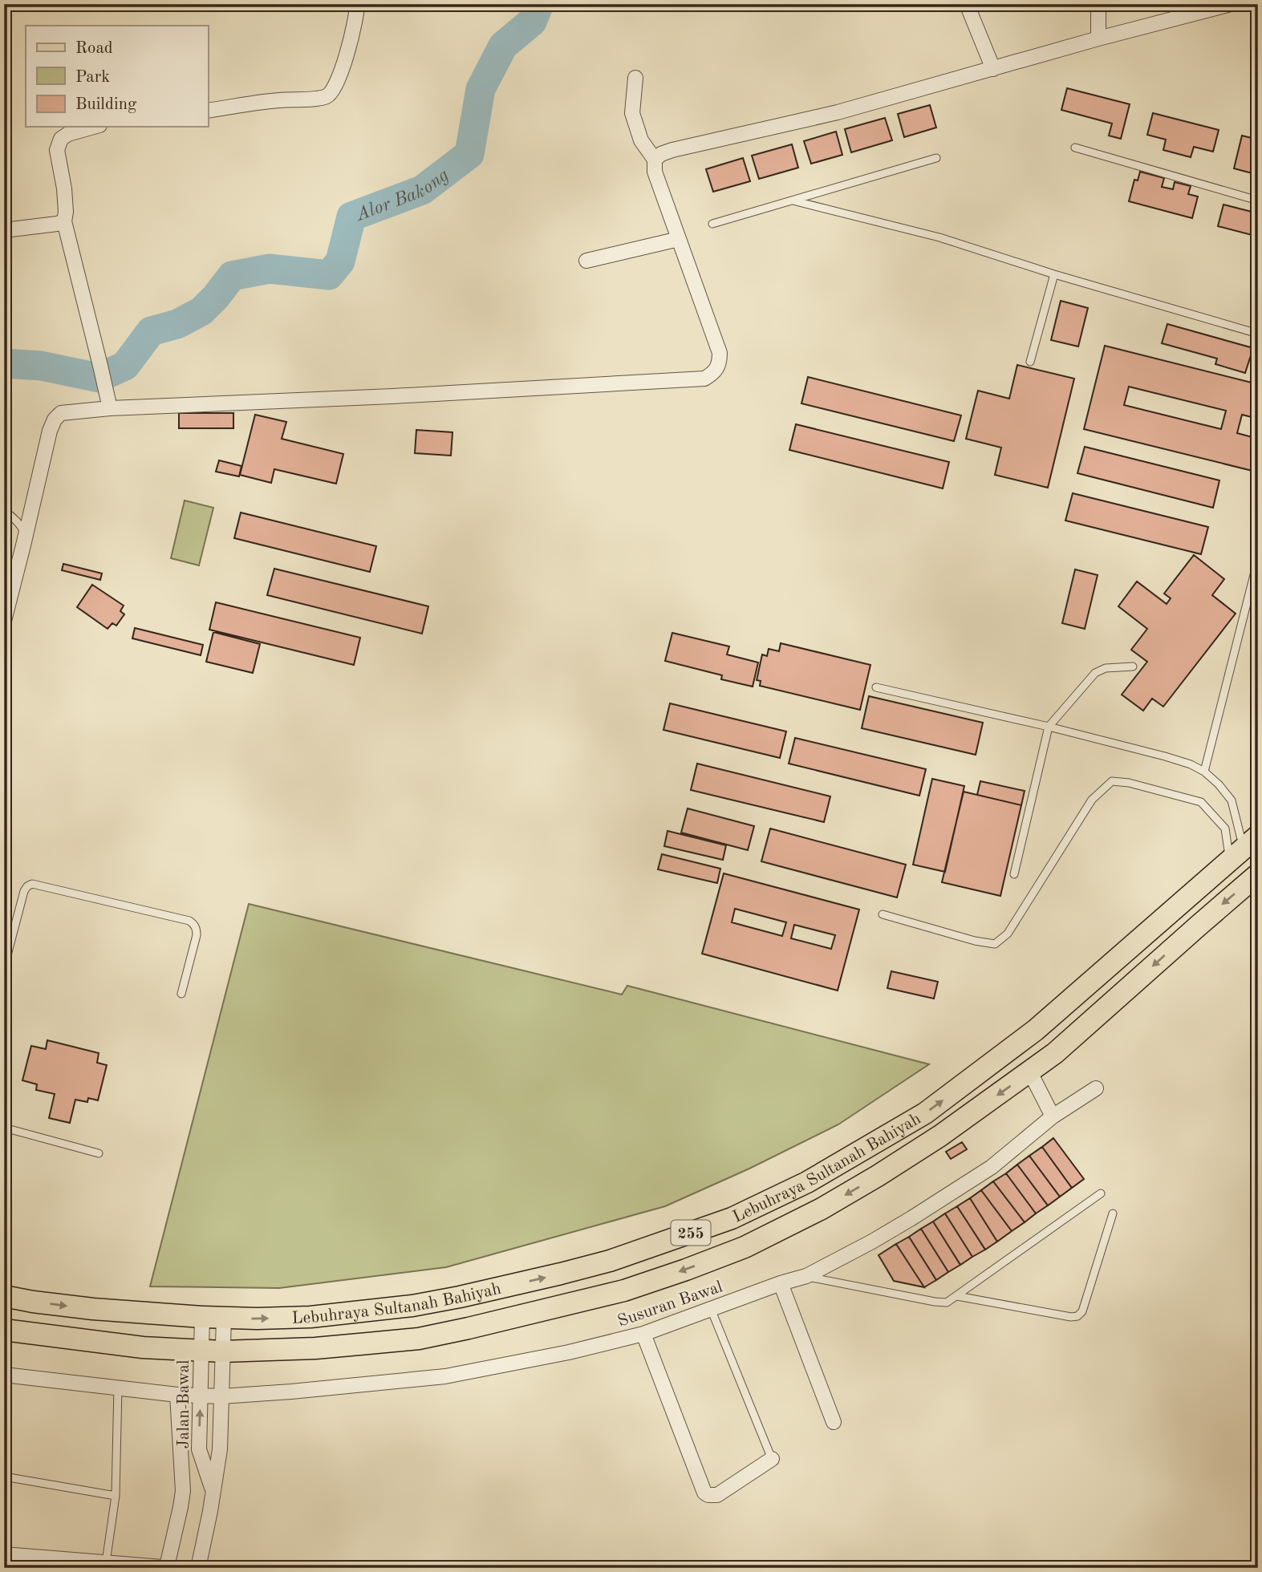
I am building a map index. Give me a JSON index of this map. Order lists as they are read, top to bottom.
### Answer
{
  "streets": {
    "main road": ["Lebuhraya Sultanah Bahiyah", "255"],
    "street": ["Susuran Bawal", "Jalan Bawal"]
  },
  "crossings": [
    ["Lebuhraya Sultanah Bahiyah", "Jalan Bawal"],
    ["Susuran Bawal", "Jalan Bawal"]
  ],
  "water": ["Alor Bakong"],
  "legend": ["Road", "Park", "Building"]
}
